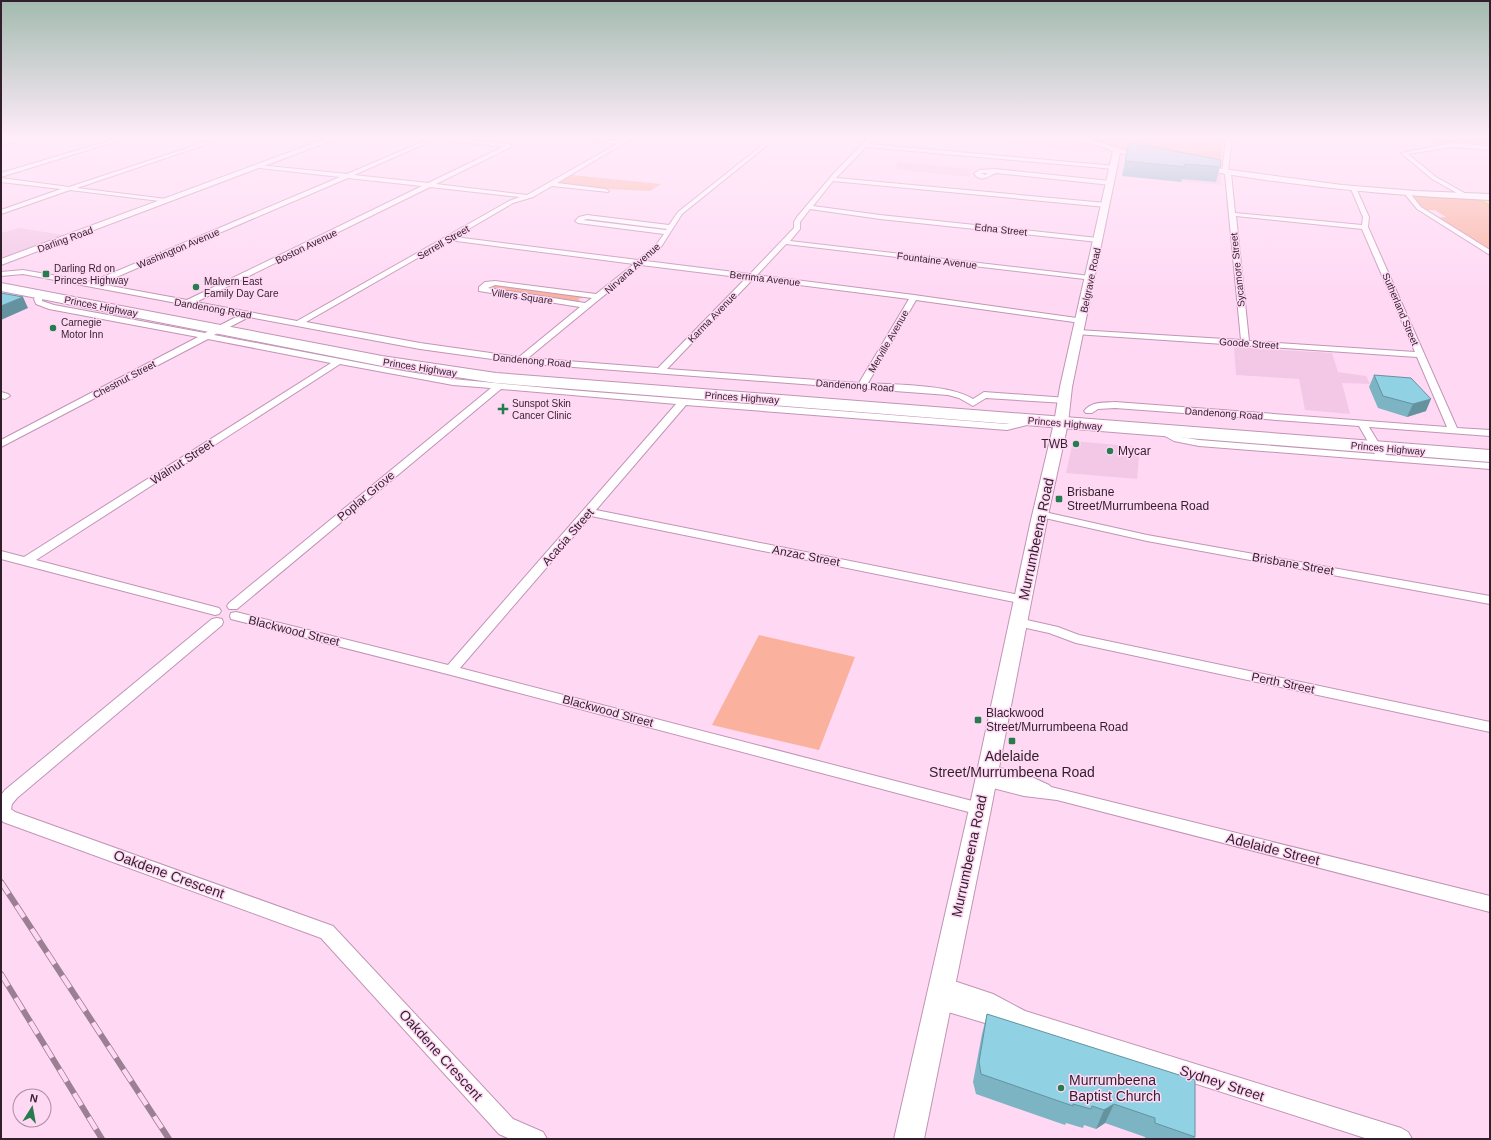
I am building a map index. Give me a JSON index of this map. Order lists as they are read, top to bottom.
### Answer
{
  "streets": {
    "highway": ["Princes Highway"],
    "main road": ["Darling Road", "Belgrave Road", "Murrumbeena Road"],
    "street": [
      "Edna Street",
      "Serrell Street",
      "Boston Avenue",
      "Washington Avenue",
      "Fountaine Avenue",
      "Nirvana Avenue",
      "Sycamore Street",
      "Berrima Avenue",
      "Villers Square",
      "Dandenong Road",
      "Sutherland Street",
      "Karma Avenue",
      "Merville Avenue",
      "Goode Street",
      "Chestnut Street",
      "Walnut Street",
      "Poplar Grove",
      "Acacia Street",
      "Anzac Street",
      "Brisbane Street",
      "Blackwood Street",
      "Perth Street",
      "Adelaide Street",
      "Oakdene Crescent",
      "Sydney Street"
    ]
  },
  "crossings": [
    ["Edna Street", "Belgrave Road"],
    ["Edna Street", "Karma Avenue"],
    ["Serrell Street", "Berrima Avenue"],
    ["Serrell Street", "Dandenong Road"],
    ["Boston Avenue", "Dandenong Road"],
    ["Washington Avenue", "Princes Highway"],
    ["Washington Avenue", "Dandenong Road"],
    ["Fountaine Avenue", "Belgrave Road"],
    ["Fountaine Avenue", "Karma Avenue"],
    ["Nirvana Avenue", "Berrima Avenue"],
    ["Nirvana Avenue", "Villers Square"],
    ["Nirvana Avenue", "Dandenong Road"],
    ["Sycamore Street", "Goode Street"],
    ["Berrima Avenue", "Belgrave Road"],
    ["Berrima Avenue", "Karma Avenue"],
    ["Berrima Avenue", "Merville Avenue"],
    ["Berrima Avenue", "Goode Street"],
    ["Belgrave Road", "Princes Highway"],
    ["Belgrave Road", "Goode Street"],
    ["Belgrave Road", "Murrumbeena Road"],
    ["Princes Highway", "Dandenong Road"],
    ["Princes Highway", "Chestnut Street"],
    ["Princes Highway", "Murrumbeena Road"],
    ["Dandenong Road", "Karma Avenue"],
    ["Dandenong Road", "Merville Avenue"],
    ["Dandenong Road", "Chestnut Street"],
    ["Sutherland Street", "Goode Street"],
    ["Poplar Grove", "Blackwood Street"],
    ["Acacia Street", "Anzac Street"],
    ["Acacia Street", "Blackwood Street"],
    ["Murrumbeena Road", "Anzac Street"],
    ["Murrumbeena Road", "Brisbane Street"],
    ["Murrumbeena Road", "Blackwood Street"],
    ["Murrumbeena Road", "Perth Street"],
    ["Murrumbeena Road", "Adelaide Street"],
    ["Murrumbeena Road", "Sydney Street"]
  ],
  "places": {
    "transit": [
      "Darling Rd on Princes Highway",
      "Brisbane Street/Murrumbeena Road",
      "Blackwood Street/Murrumbeena Road",
      "Adelaide Street/Murrumbeena Road"
    ],
    "other": [
      "Malvern East Family Day Care",
      "Carnegie Motor Inn",
      "TWB",
      "Mycar",
      "Murrumbeena Baptist Church"
    ],
    "health": ["Sunspot Skin Cancer Clinic"]
  },
  "north": "top"
}
